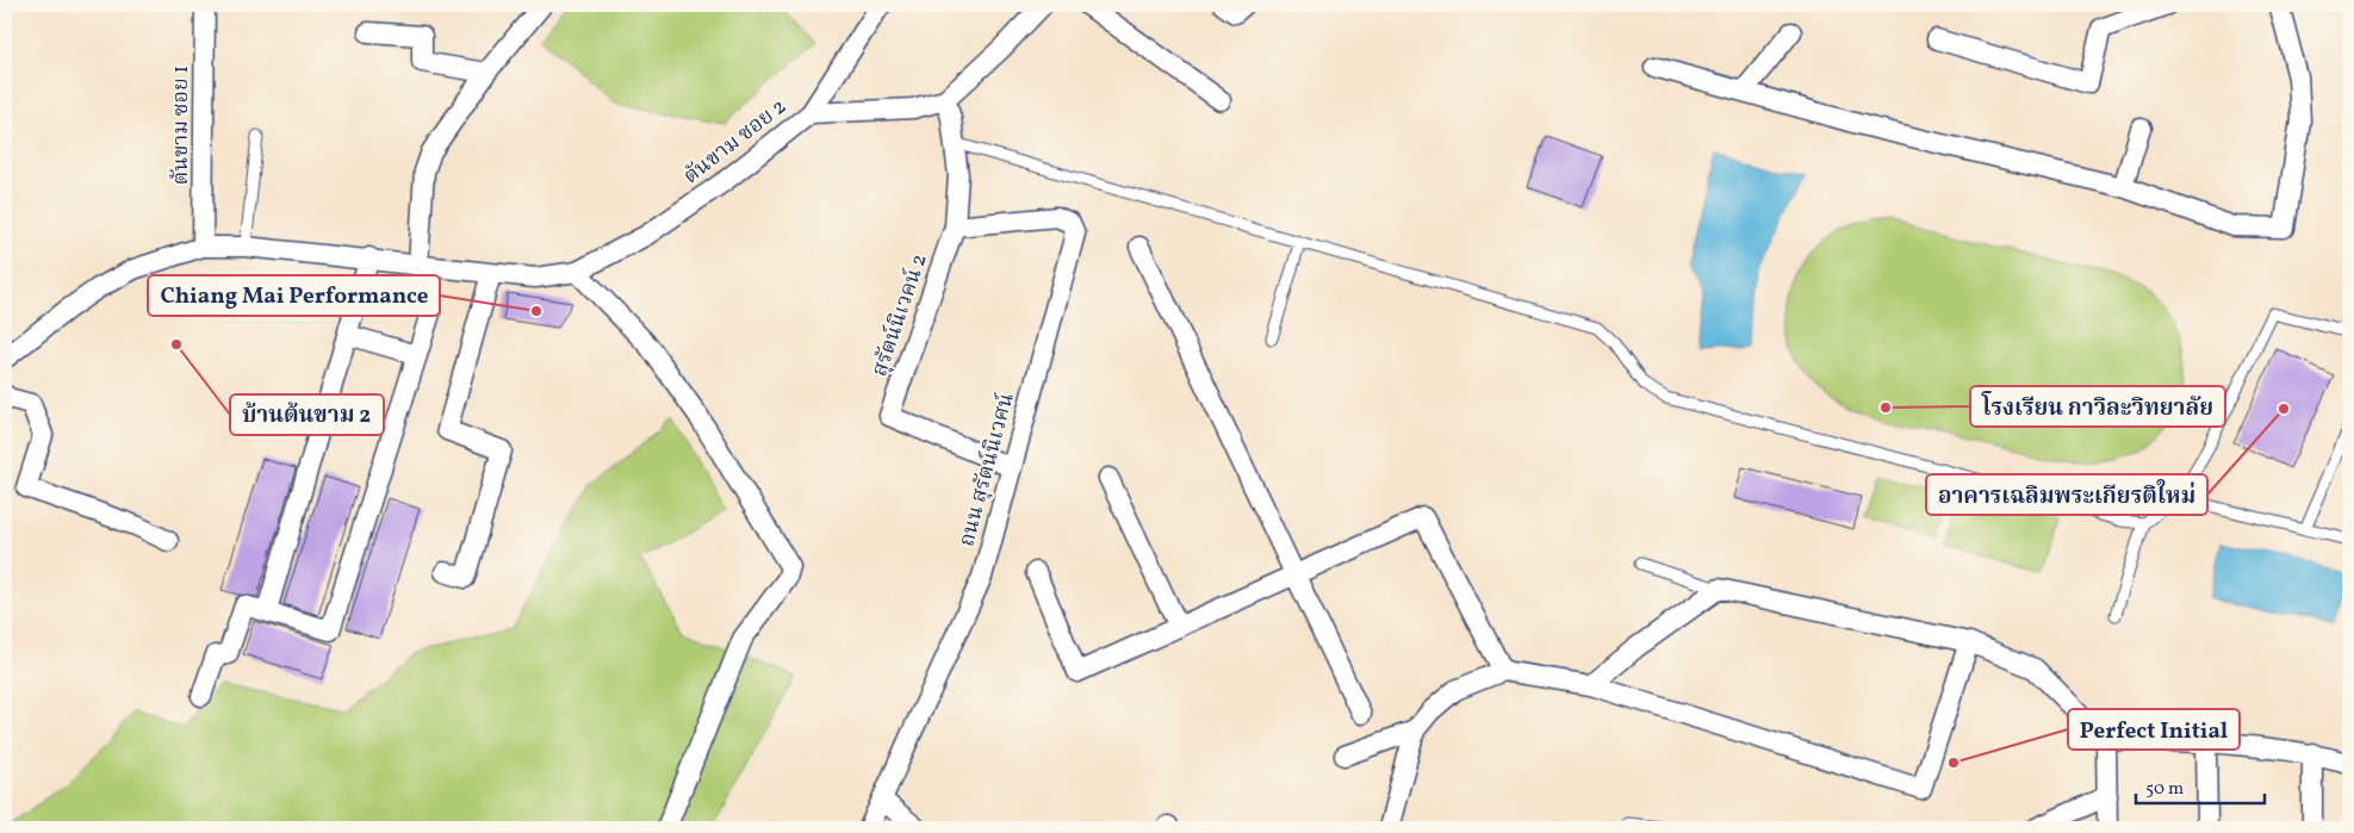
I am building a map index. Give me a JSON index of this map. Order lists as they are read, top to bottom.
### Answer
{
  "streets": {
    "street": [
      "ตันขาม ซอย 1",
      "ตันขาม ซอย 2",
      "สุรัตน์นิเวคน์ 2",
      "ถนน สุรัตน์นิเวศน์"
    ]
  },
  "crossings": [
    ["ตันขาม ซอย 1", "ตันขาม ซอย 2"],
    ["ตันขาม ซอย 2", "สุรัตน์นิเวคน์ 2"],
    ["สุรัตน์นิเวคน์ 2", "ถนน สุรัตน์นิเวศน์"]
  ],
  "places": [
    "Chiang Mai Performance",
    "บ้านต้นขาม 2",
    "โรงเรียน กาวิละวิทยาลัย",
    "อาคารเฉลิมพระเกียรติใหม่",
    "Perfect Initial"
  ],
  "scale_bar": "50 m"
}
